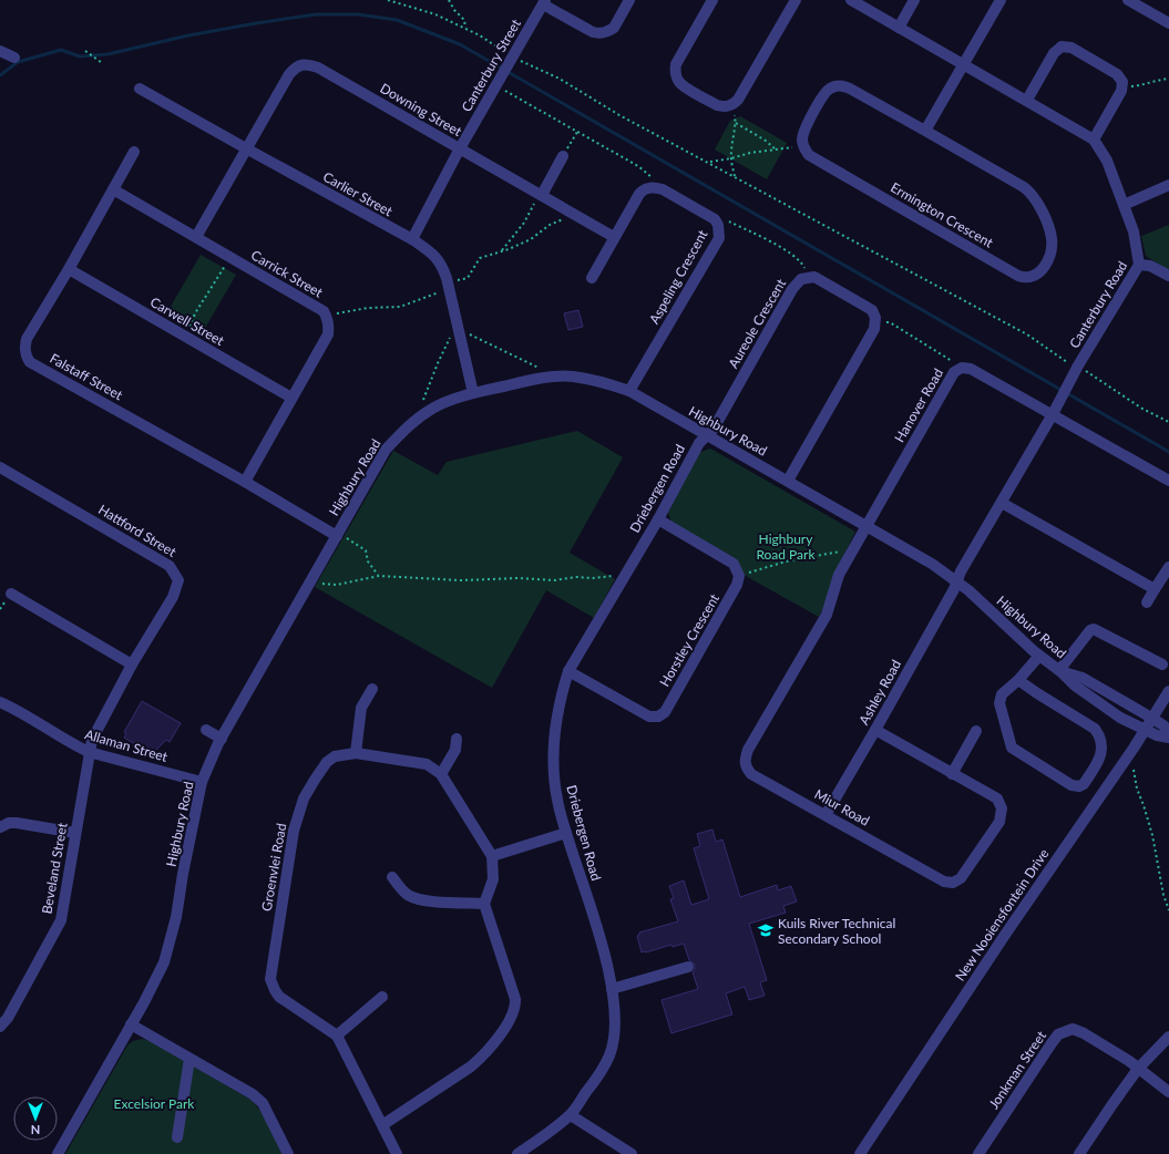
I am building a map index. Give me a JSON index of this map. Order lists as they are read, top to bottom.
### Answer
{
  "streets": {
    "street": [
      "Canterbury Street",
      "Downing Street",
      "Carlier Street",
      "Ermington Crescent",
      "Carrick Street",
      "Aspeling Crescent",
      "Canterbury Road",
      "Carwell Street",
      "Aureole Crescent",
      "Falstaff Street",
      "Hanover Road",
      "Highbury Road",
      "Driebergen Road",
      "Hattford Street",
      "Horstley Crescent",
      "Ashley Road",
      "Allaman Street",
      "Miur Road",
      "Groenvlei Road",
      "Beveland Street",
      "New Nooiensfontein Drive",
      "Jonkman Street"
    ]
  },
  "crossings": [
    ["Canterbury Street", "Downing Street"],
    ["Canterbury Street", "Carlier Street"],
    ["Downing Street", "Carlier Street"],
    ["Carlier Street", "Highbury Road"],
    ["Carrick Street", "Carwell Street"],
    ["Carrick Street", "Falstaff Street"],
    ["Aspeling Crescent", "Highbury Road"],
    ["Canterbury Road", "Hanover Road"],
    ["Canterbury Road", "Highbury Road"],
    ["Canterbury Road", "Ashley Road"],
    ["Carwell Street", "Falstaff Street"],
    ["Aureole Crescent", "Highbury Road"],
    ["Aureole Crescent", "Driebergen Road"],
    ["Falstaff Street", "Highbury Road"],
    ["Hanover Road", "Highbury Road"],
    ["Hanover Road", "Miur Road"],
    ["Highbury Road", "Driebergen Road"],
    ["Highbury Road", "Ashley Road"],
    ["Highbury Road", "Allaman Street"],
    ["Highbury Road", "Miur Road"],
    ["Highbury Road", "New Nooiensfontein Drive"],
    ["Driebergen Road", "Horstley Crescent"],
    ["Hattford Street", "Allaman Street"],
    ["Hattford Street", "Beveland Street"],
    ["Ashley Road", "Miur Road"],
    ["Allaman Street", "Beveland Street"]
  ],
  "parks": ["Highbury Road Park", "Excelsior Park"],
  "places": {
    "school or university": ["Kuils River Technical Secondary School"]
  },
  "north": "bottom"
}
